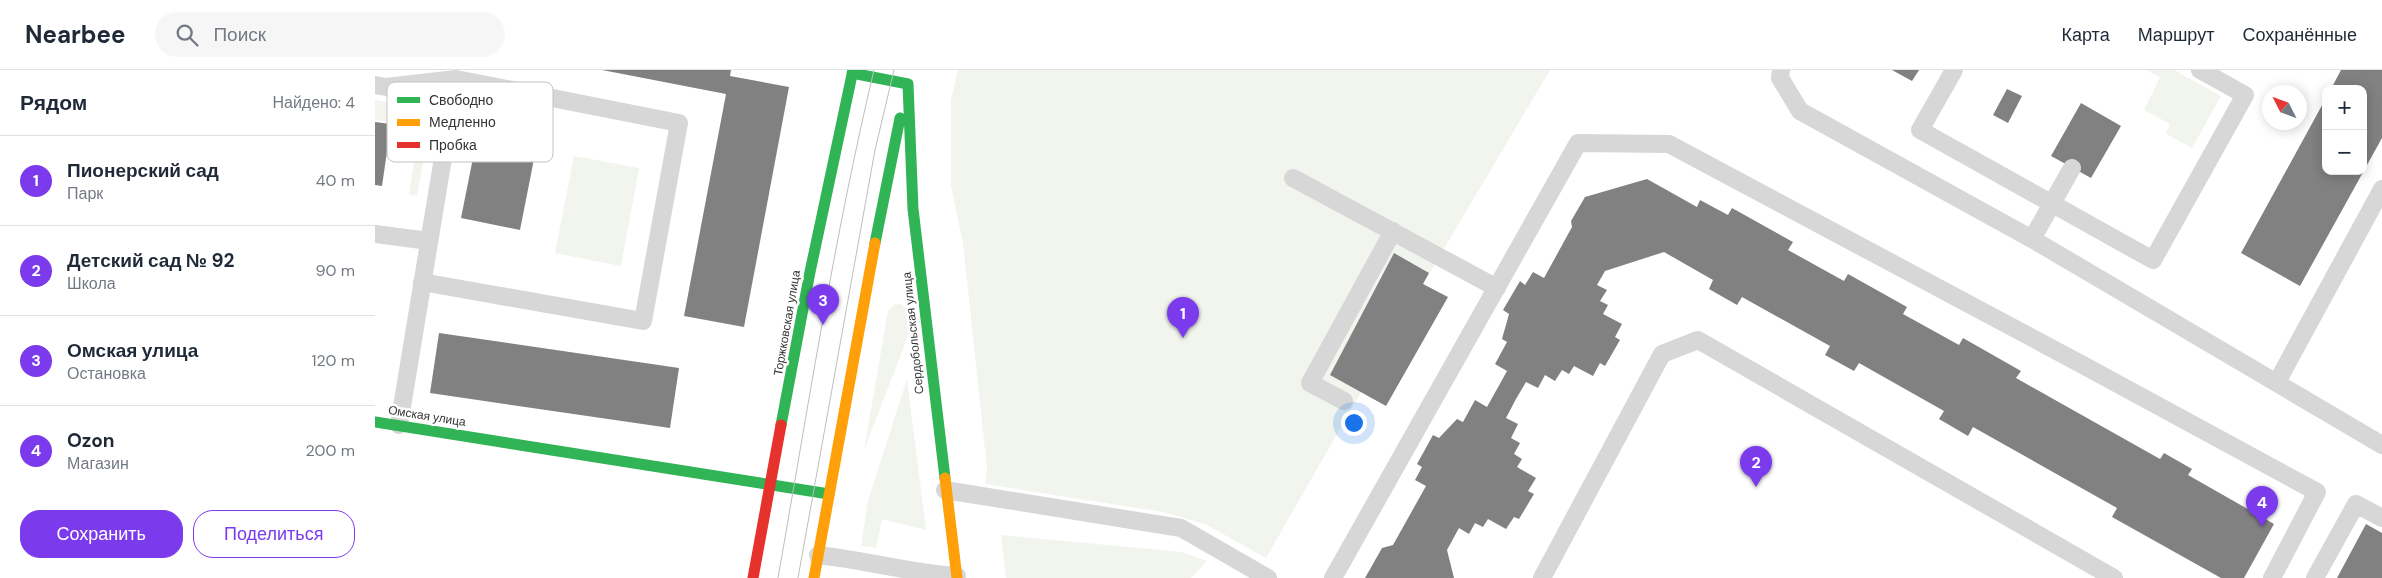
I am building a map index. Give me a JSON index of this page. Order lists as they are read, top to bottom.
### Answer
{
  "streets": {
    "main road": ["Торжковская улица", "Сердобольская улица", "Омская улица"]
  },
  "crossings": [
    ["Торжковская улица", "Омская улица"]
  ],
  "legend": ["Свободно", "Медленно", "Пробка"],
  "north": "top left",
  "page": {
    "header": "Nearbee",
    "search": "Поиск",
    "nav": ["Карта", "Маршрут", "Сохранённые"],
    "heading": ["Рядом", "Найдено: 4"],
    "map_buttons": ["+", "−"],
    "list": [
      {
        "mark": "1",
        "name": "Пионерский сад",
        "note": "Парк",
        "value": "40 m"
      },
      {
        "mark": "2",
        "name": "Детский сад № 92",
        "note": "Школа",
        "value": "90 m"
      },
      {
        "mark": "3",
        "name": "Омская улица",
        "note": "Остановка",
        "value": "120 m"
      },
      {
        "mark": "4",
        "name": "Ozon",
        "note": "Магазин",
        "value": "200 m"
      }
    ],
    "pins": [
      "3",
      "1",
      "2",
      "4"
    ],
    "buttons": ["Сохранить", "Поделиться"]
  }
}
